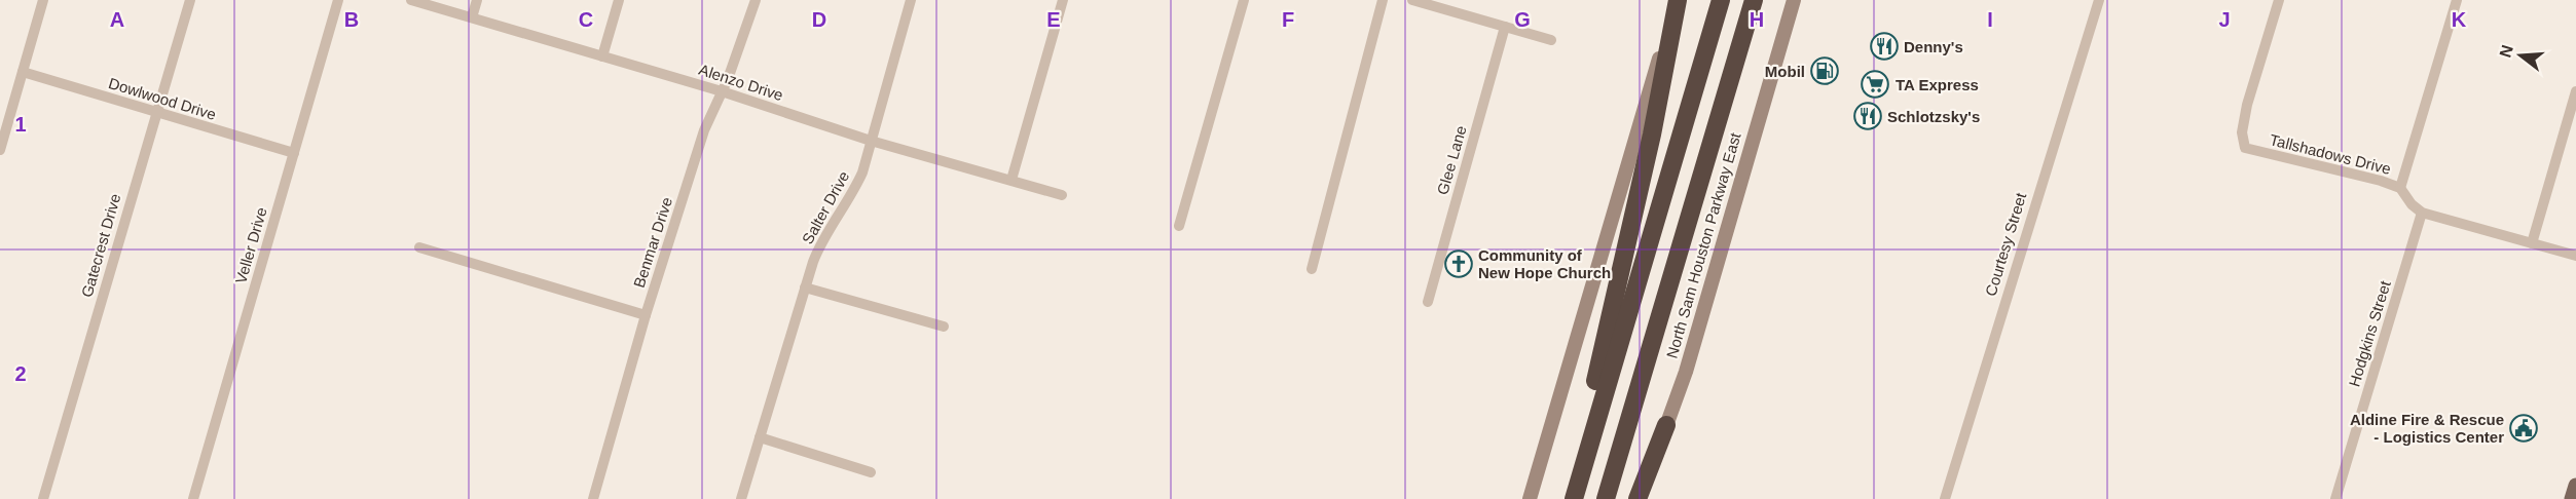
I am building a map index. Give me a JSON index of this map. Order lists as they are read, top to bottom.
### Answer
{
  "streets": {
    "highway": ["North Sam Houston Parkway East"],
    "street": [
      "Alenzo Drive",
      "Dowlwood Drive",
      "Tallshadows Drive",
      "Glee Lane",
      "Salter Drive",
      "Benmar Drive",
      "Courtesy Street",
      "Gatecrest Drive",
      "Veller Drive",
      "Hodgkins Street"
    ]
  },
  "crossings": [
    ["Alenzo Drive", "Salter Drive"],
    ["Alenzo Drive", "Benmar Drive"],
    ["Dowlwood Drive", "Gatecrest Drive"],
    ["Dowlwood Drive", "Veller Drive"],
    ["Tallshadows Drive", "Hodgkins Street"]
  ],
  "places": {
    "restaurant": ["Denny's", "Schlotzsky's"],
    "fuel station": ["Mobil"],
    "supermarket": ["TA Express"],
    "church": ["Community of New Hope Church"],
    "public building": ["Aldine Fire & Rescue - Logistics Center"]
  },
  "north": "left",
  "grid": {
    "columns": [
      "A",
      "B",
      "C",
      "D",
      "E",
      "F",
      "G",
      "H",
      "I",
      "J",
      "K"
    ],
    "rows": ["1", "2"]
  }
}
